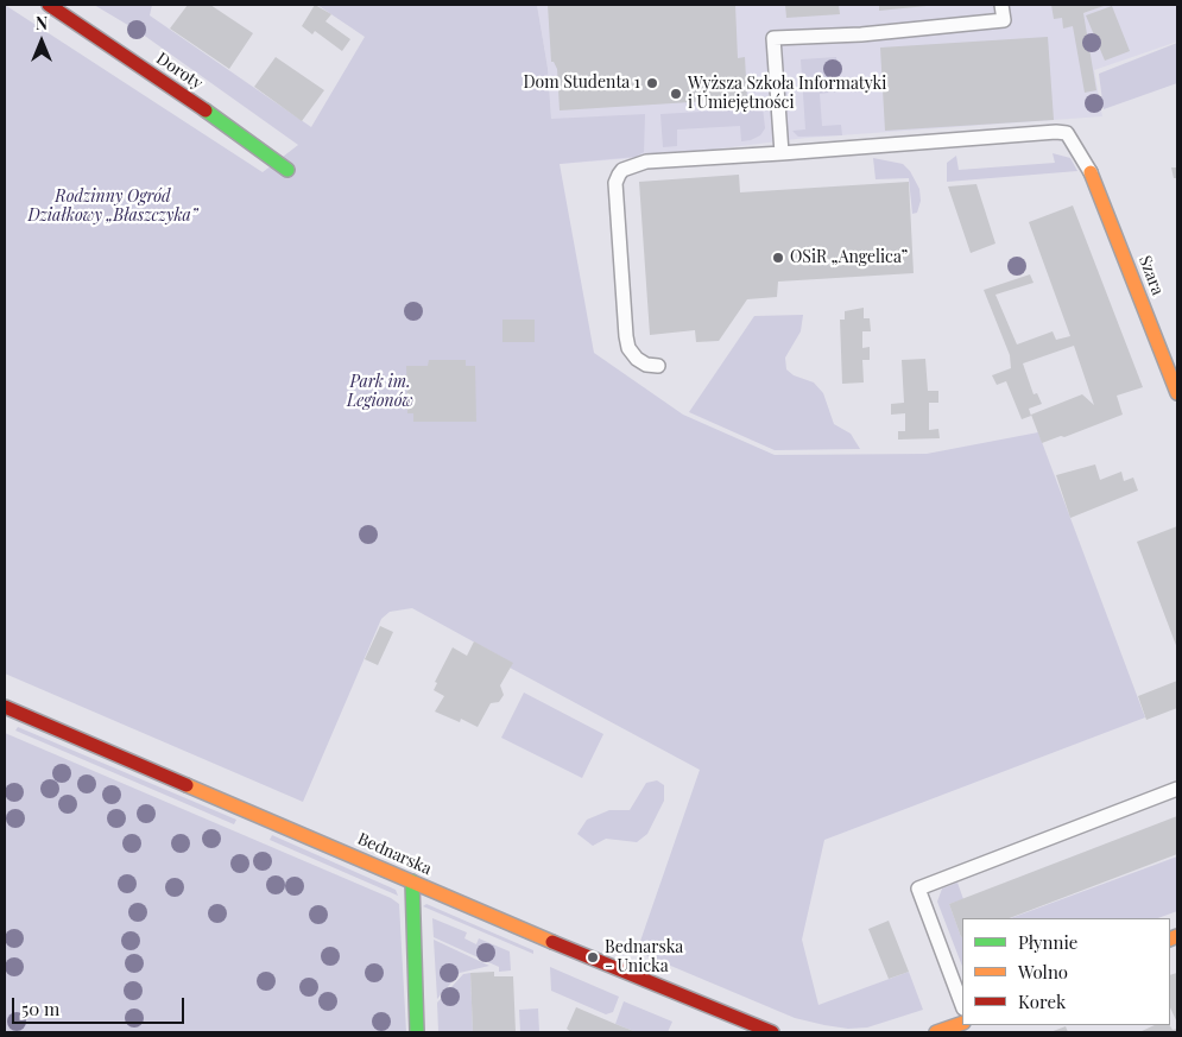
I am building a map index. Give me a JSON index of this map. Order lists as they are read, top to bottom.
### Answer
{
  "streets": {
    "street": ["Doroty", "Szara", "Bednarska"]
  },
  "parks": ["Rodzinny Ogród Działkowy „Błaszczyka”", "Park im. Legionów"],
  "places": [
    "Dom Studenta 1",
    "Wyższa Szkoła Informatyki i Umiejętności",
    "OSiR „Angelica”",
    "Bednarska - Unicka"
  ],
  "legend": ["Płynnie", "Wolno", "Korek"],
  "scale_bar": "50 m",
  "north": "top"
}
